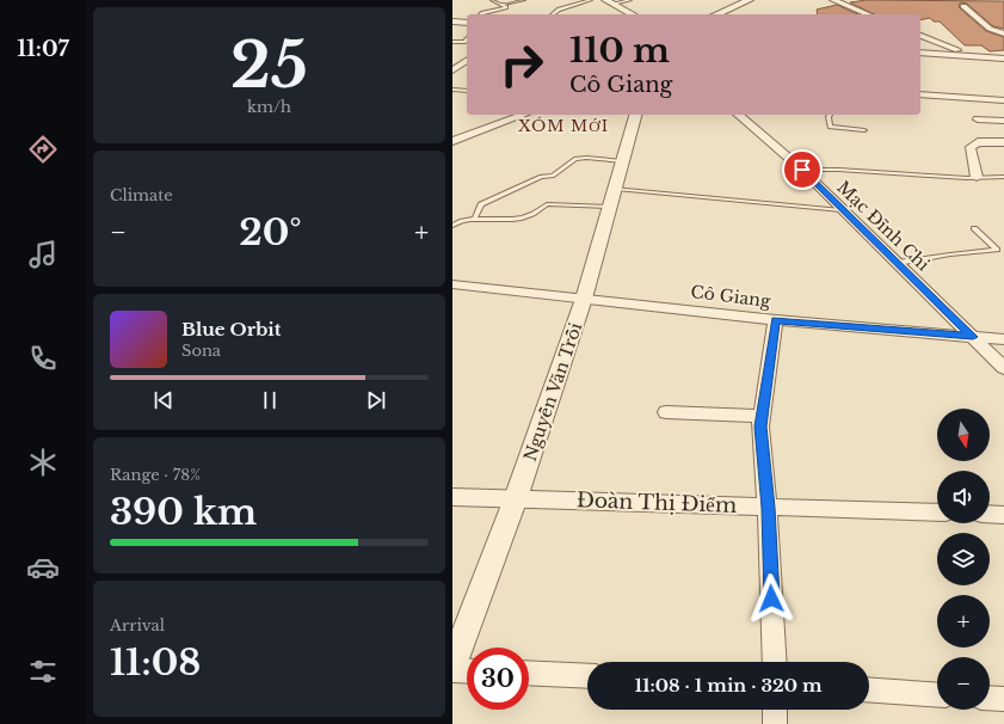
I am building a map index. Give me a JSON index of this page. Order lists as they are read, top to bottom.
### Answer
{
  "streets": {
    "street": [
      "Mạc Đĩnh Chi",
      "Cô Giang",
      "Nguyễn Văn Trỗi",
      "Đoàn Thị Điểm"
    ]
  },
  "crossings": [
    ["Mạc Đĩnh Chi", "Cô Giang"],
    ["Cô Giang", "Nguyễn Văn Trỗi"],
    ["Nguyễn Văn Trỗi", "Đoàn Thị Điểm"]
  ],
  "districts": ["XÓM MỚI"],
  "north": "bottom",
  "page": {
    "tabs": "11:07",
    "tile": [
      ["25", "km/h"],
      "Climate",
      ["Range · 78%", "390 km"],
      ["Arrival", "11:08"]
    ],
    "turn": ["110 m", "Cô Giang"],
    "heat": ["−", "20°", "+"],
    "song": ["Blue Orbit", "Sona"],
    "map_buttons": ["+", "−"],
    "limit": "30",
    "trip": "11:08 · 1 min · 320 m"
  }
}
